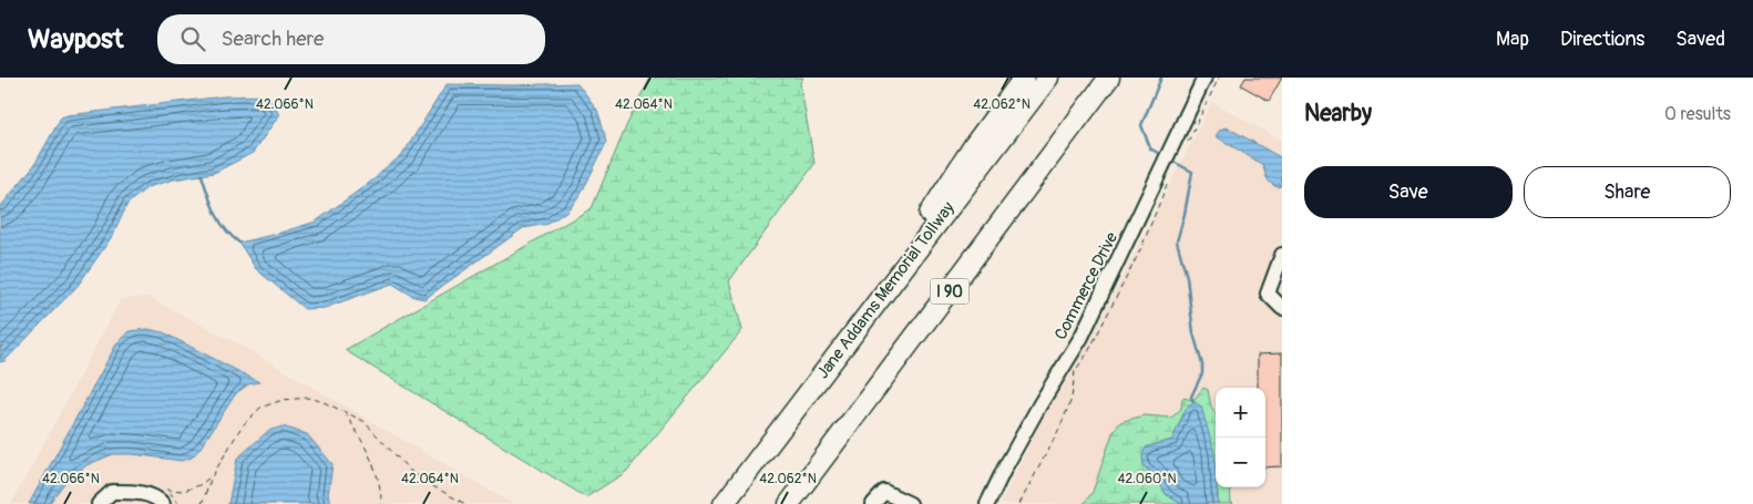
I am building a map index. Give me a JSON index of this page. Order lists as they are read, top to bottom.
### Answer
{
  "streets": {
    "highway": ["Jane Addams Memorial Tollway", "I 90"],
    "street": ["Commerce Drive"]
  },
  "page": {
    "header": "Waypost",
    "search": "Search here",
    "nav": ["Map", "Directions", "Saved"],
    "heading": ["Nearby", "0 results"],
    "buttons": ["Save", "Share"],
    "map_buttons": ["+", "−"]
  },
  "coordinates": [
    "42.066°N",
    "42.064°N",
    "42.062°N",
    "42.060°N"
  ]
}
